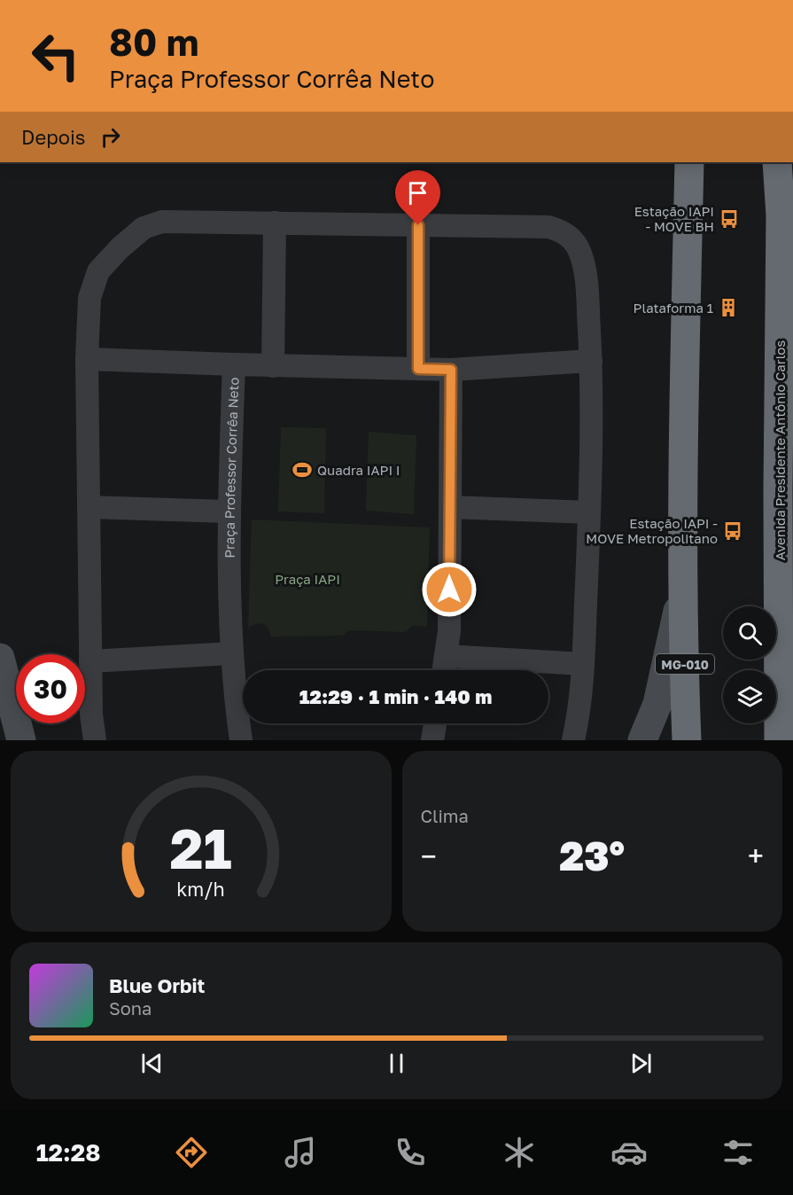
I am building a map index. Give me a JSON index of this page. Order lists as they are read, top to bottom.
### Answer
{
  "streets": {
    "highway": ["Avenida Presidente Antônio Carlos", "MG-010"],
    "street": ["Praça Professor Corrêa Neto"]
  },
  "parks": ["Praça IAPI"],
  "places": {
    "bus stop": ["Estação IAPI - MOVE BH", "Estação IAPI - MOVE Metropolitano"],
    "building": ["Plataforma 1"],
    "sports": ["Quadra IAPI I"]
  },
  "page": {
    "turn": ["80 m", "Praça Professor Corrêa Neto"],
    "then": "Depois",
    "limit": "30",
    "trip": "12:29 · 1 min · 140 m",
    "tile": "Clima",
    "heat": ["−", "23°", "+"],
    "song": ["Blue Orbit", "Sona"],
    "tabs": "12:28",
    "gauge": ["21", "km/h"]
  }
}
